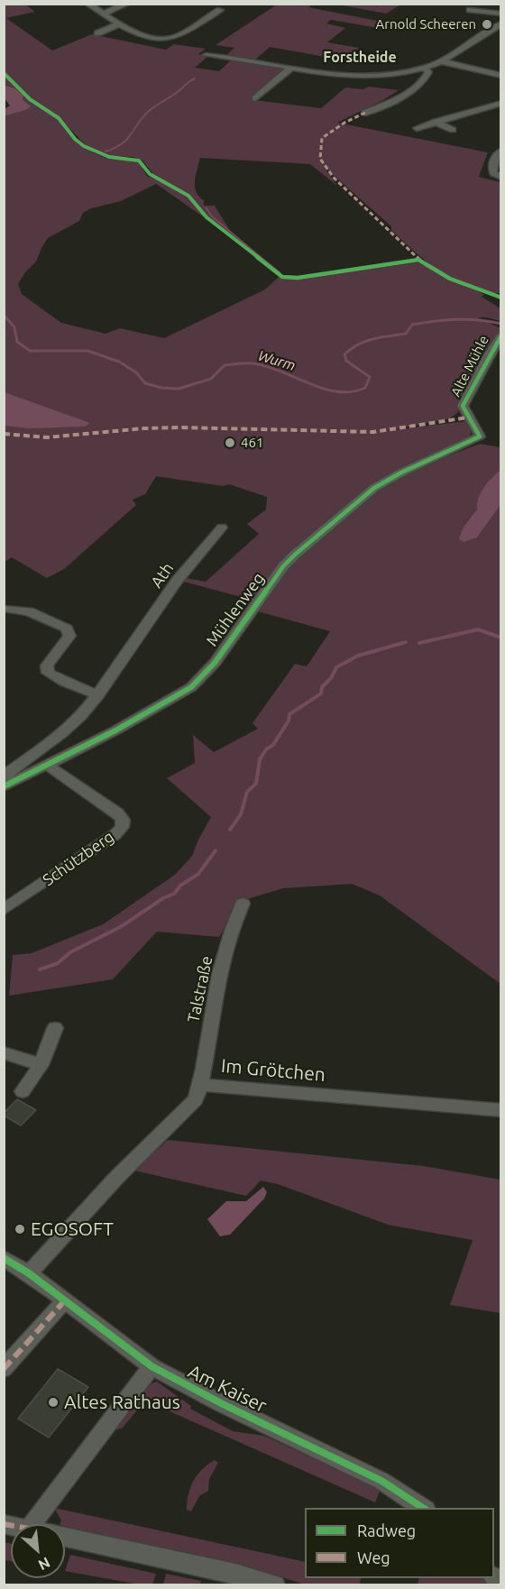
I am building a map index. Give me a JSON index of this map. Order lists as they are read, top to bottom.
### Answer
{
  "streets": {
    "street": [
      "Alte Mühle",
      "Ath",
      "Mühlenweg",
      "Schützberg",
      "Talstraße",
      "Im Grötchen",
      "Am Kaiser"
    ]
  },
  "crossings": [
    ["Alte Mühle", "Mühlenweg"],
    ["Mühlenweg", "Schützberg"],
    ["Talstraße", "Im Grötchen"],
    ["Im Grötchen", "Am Kaiser"]
  ],
  "districts": ["Forstheide"],
  "water": ["Wurm"],
  "places": [
    "Arnold Scheeren",
    "461",
    "EGOSOFT",
    "Altes Rathaus"
  ],
  "legend": ["Radweg", "Weg"],
  "north": "bottom right"
}
